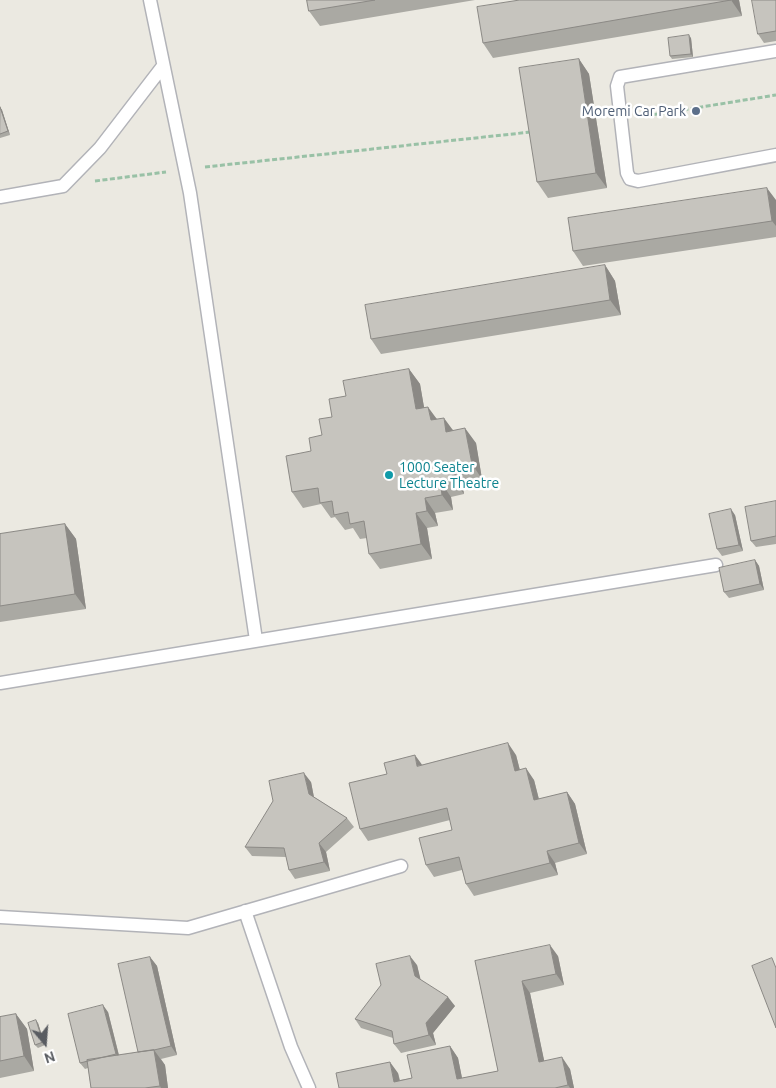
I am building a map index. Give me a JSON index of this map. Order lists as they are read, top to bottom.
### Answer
{
  "places": ["Moremi Car Park", "1000 Seater Lecture Theatre"],
  "north": "bottom"
}
